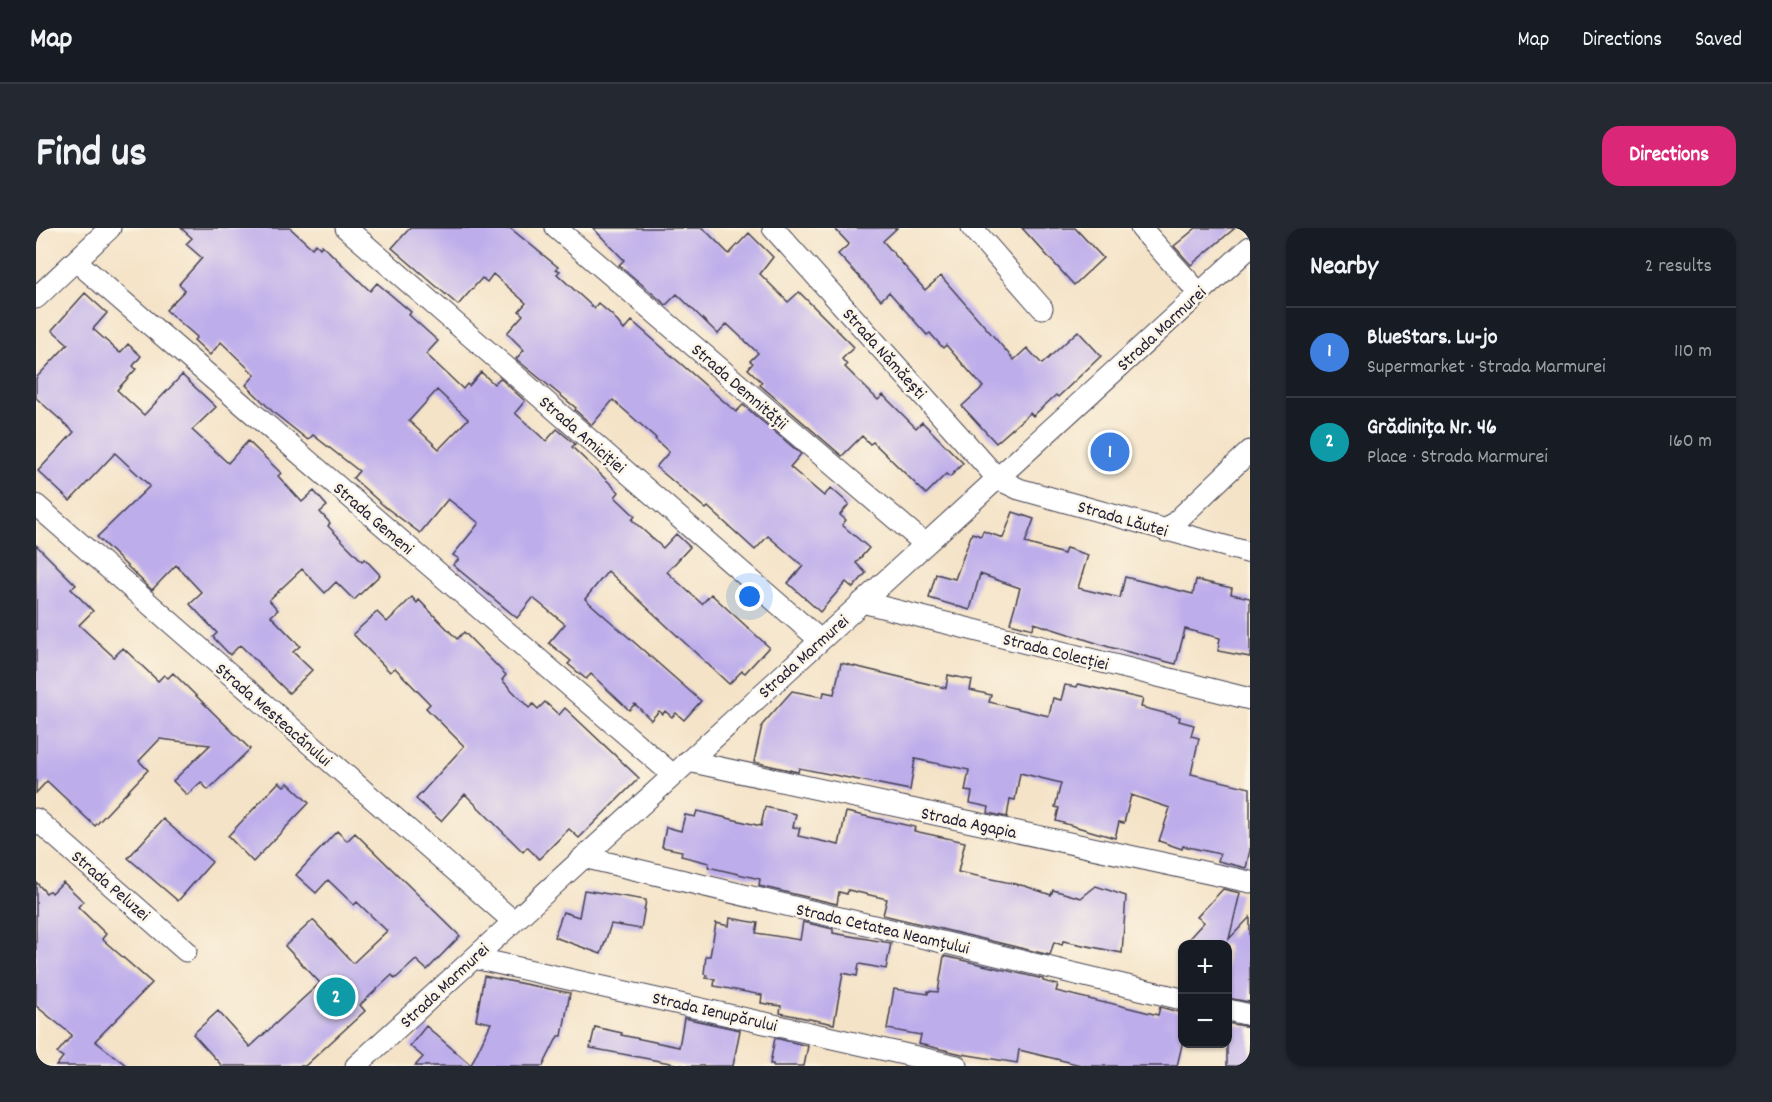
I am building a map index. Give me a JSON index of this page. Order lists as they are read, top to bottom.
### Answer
{
  "streets": {
    "street": [
      "Strada Marmurei",
      "Strada Nămăești",
      "Strada Demnității",
      "Strada Amiciției",
      "Strada Gemeni",
      "Strada Lăutei",
      "Strada Colecției",
      "Strada Mesteacănului",
      "Strada Agapia",
      "Strada Peluzei",
      "Strada Cetatea Neamțului",
      "Strada Ienupărului"
    ]
  },
  "crossings": [
    ["Strada Marmurei", "Strada Nămăești"],
    ["Strada Marmurei", "Strada Demnității"],
    ["Strada Marmurei", "Strada Amiciției"],
    ["Strada Marmurei", "Strada Gemeni"],
    ["Strada Marmurei", "Strada Lăutei"],
    ["Strada Marmurei", "Strada Colecției"],
    ["Strada Marmurei", "Strada Mesteacănului"],
    ["Strada Marmurei", "Strada Agapia"],
    ["Strada Marmurei", "Strada Cetatea Neamțului"],
    ["Strada Marmurei", "Strada Ienupărului"],
    ["Strada Nămăești", "Strada Lăutei"],
    ["Strada Gemeni", "Strada Agapia"]
  ],
  "page": {
    "header": "Map",
    "nav": ["Map", "Directions", "Saved"],
    "title": "Find us",
    "buttons": "Directions",
    "heading": ["Nearby", "2 results"],
    "list": [
      {
        "mark": "1",
        "name": "BlueStars. Lu-jo",
        "note": "Supermarket · Strada Marmurei",
        "value": "110 m"
      },
      {
        "mark": "2",
        "name": "Grădinița Nr. 46",
        "note": "Place · Strada Marmurei",
        "value": "160 m"
      }
    ],
    "pins": ["1", "2"],
    "map_buttons": ["+", "−"]
  }
}
